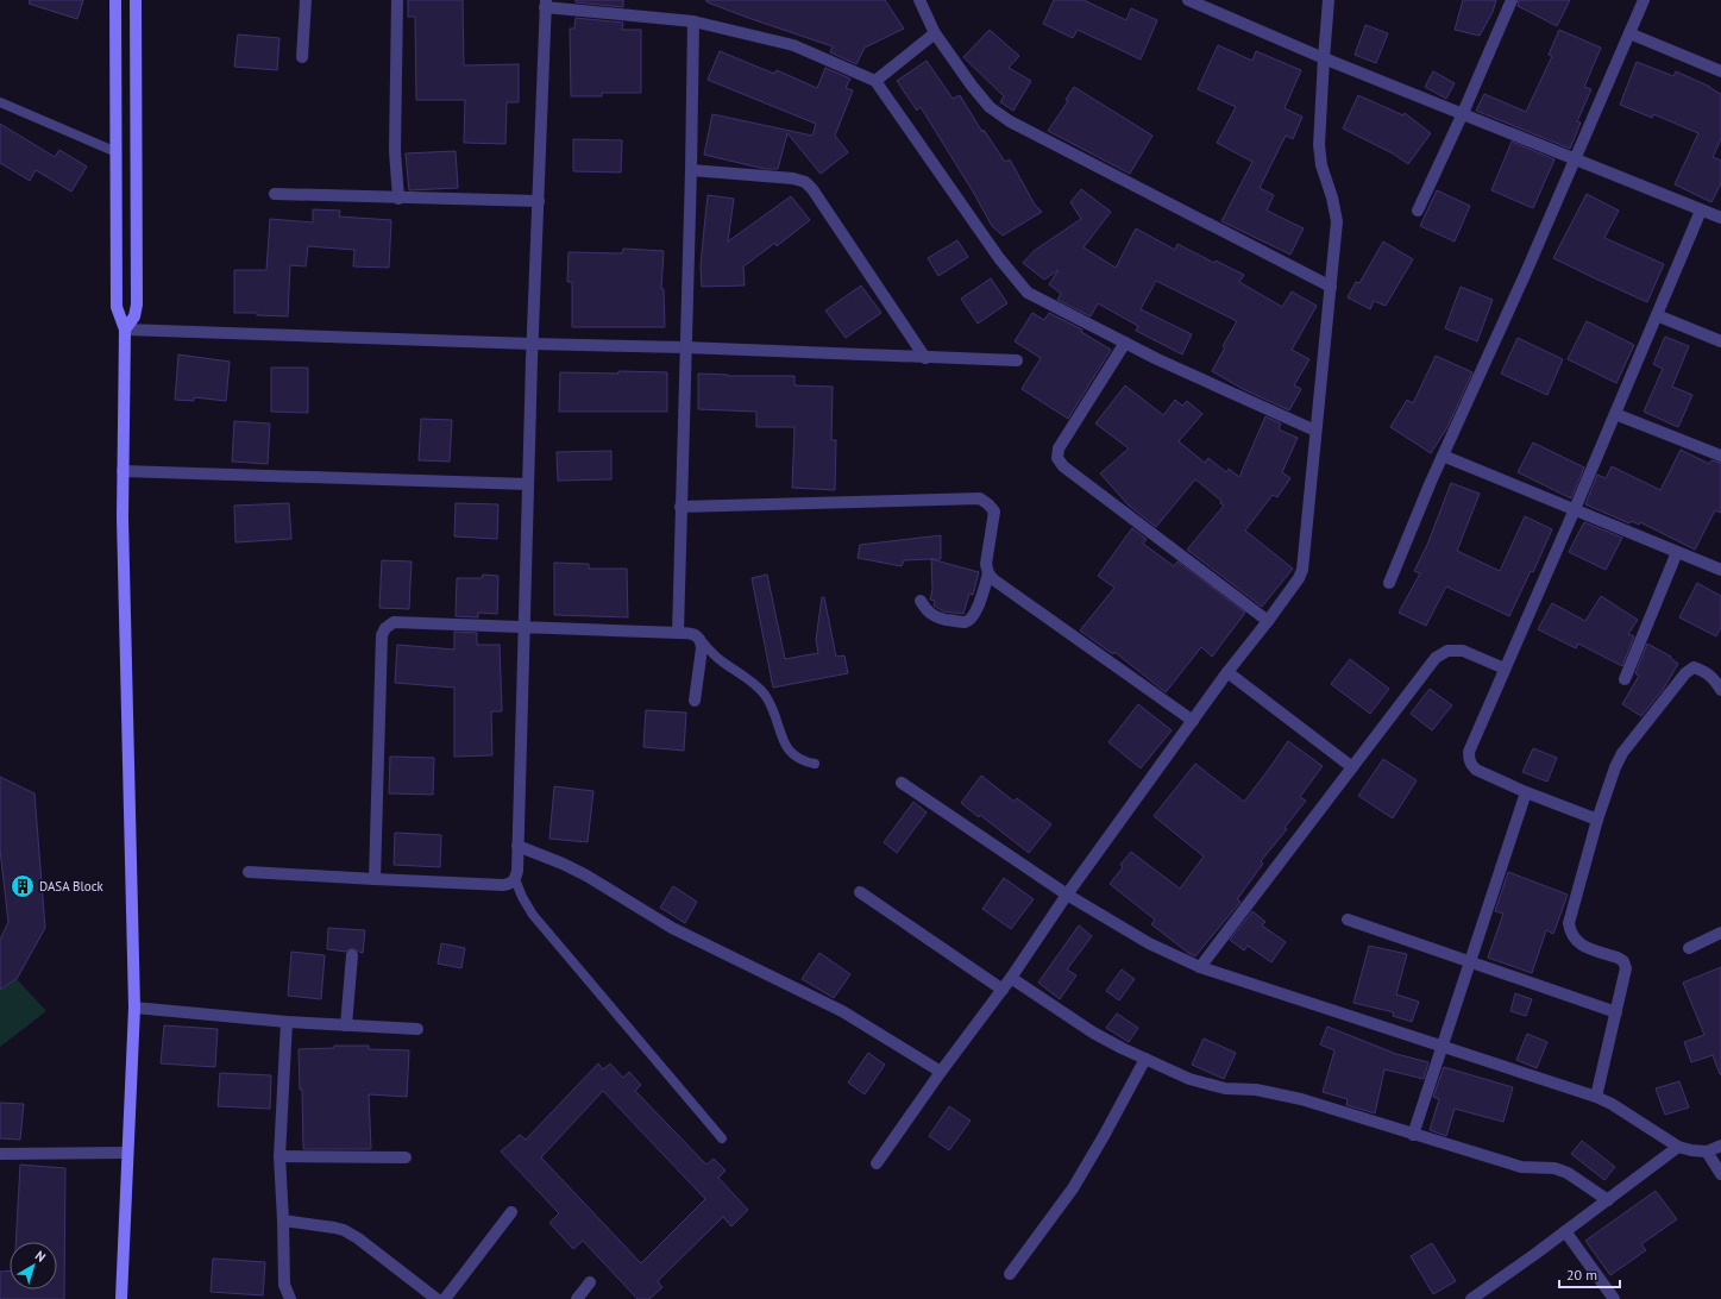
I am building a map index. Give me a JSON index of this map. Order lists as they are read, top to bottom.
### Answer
{
  "places": {
    "building": ["DASA Block"]
  },
  "scale_bar": "20 m",
  "north": "top right"
}
